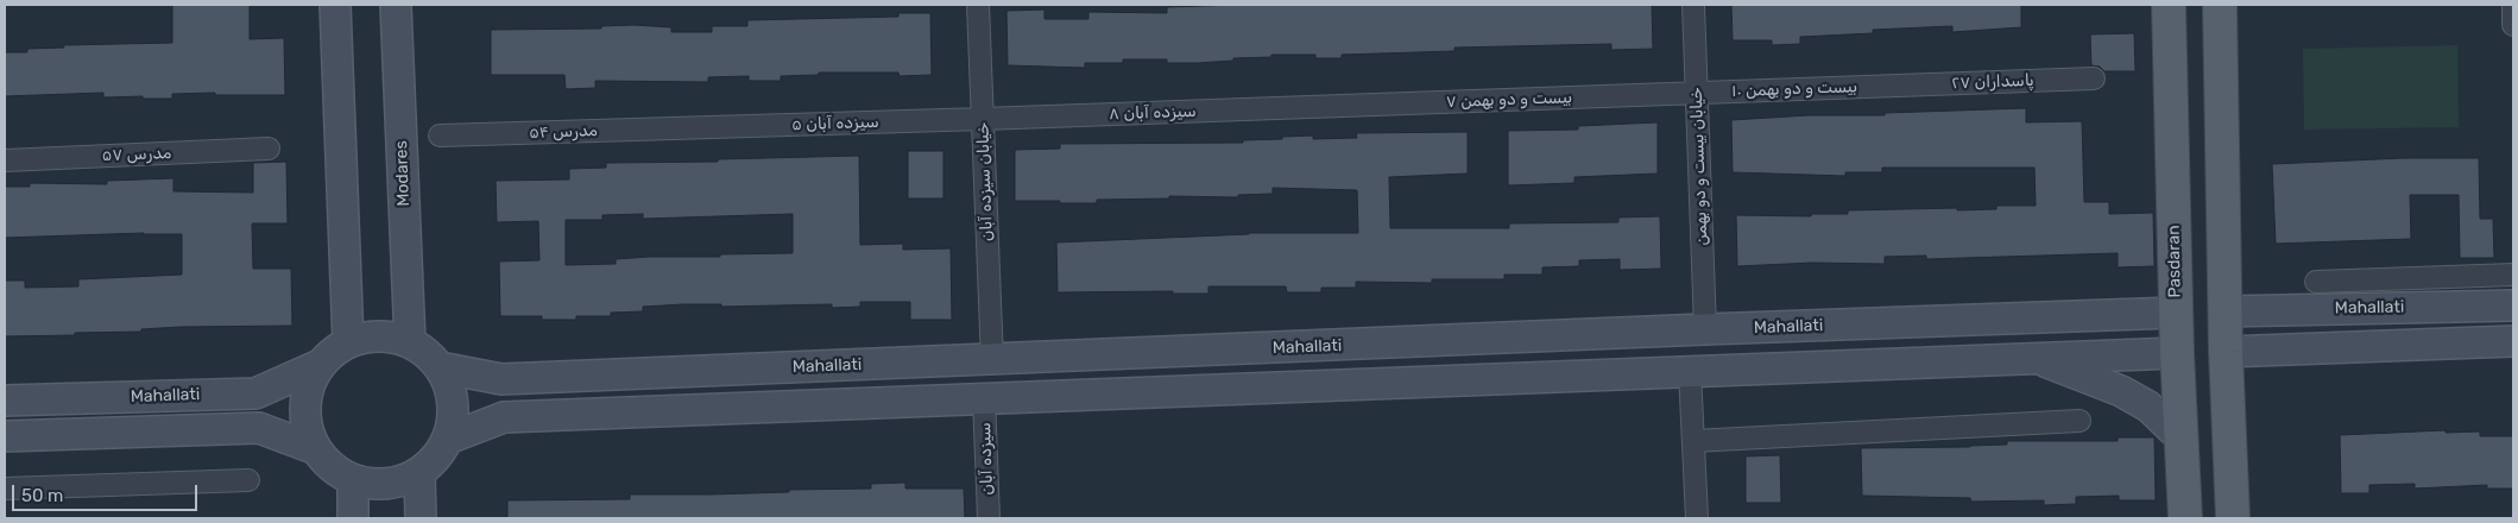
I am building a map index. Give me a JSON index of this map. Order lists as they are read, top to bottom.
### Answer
{
  "streets": {
    "main road": ["Modares", "Pasdaran", "Mahallati"],
    "street": [
      "پاسداران ۲۷",
      "بیست و دو بهمن ۱۰",
      "بیست و دو بهمن ۷",
      "سیزده آبان ۸",
      "سیزده آبان ۵",
      "مدرس ۵۴",
      "مدرس ۵۷",
      "خیابان بیست و دو بهمن",
      "خیابان سیزده آبان",
      "سیزده آبان"
    ]
  },
  "crossings": [
    ["پاسداران ۲۷", "بیست و دو بهمن ۱۰"],
    ["بیست و دو بهمن ۱۰", "بیست و دو بهمن ۷"],
    ["بیست و دو بهمن ۱۰", "خیابان بیست و دو بهمن"],
    ["بیست و دو بهمن ۷", "سیزده آبان ۸"],
    ["بیست و دو بهمن ۷", "خیابان بیست و دو بهمن"],
    ["سیزده آبان ۸", "سیزده آبان ۵"],
    ["سیزده آبان ۸", "خیابان سیزده آبان"],
    ["سیزده آبان ۵", "مدرس ۵۴"],
    ["سیزده آبان ۵", "خیابان سیزده آبان"],
    ["خیابان بیست و دو بهمن", "Mahallati"],
    ["Modares", "Mahallati"],
    ["خیابان سیزده آبان", "Mahallati"],
    ["Pasdaran", "Mahallati"]
  ],
  "scale_bar": "50 m"
}
